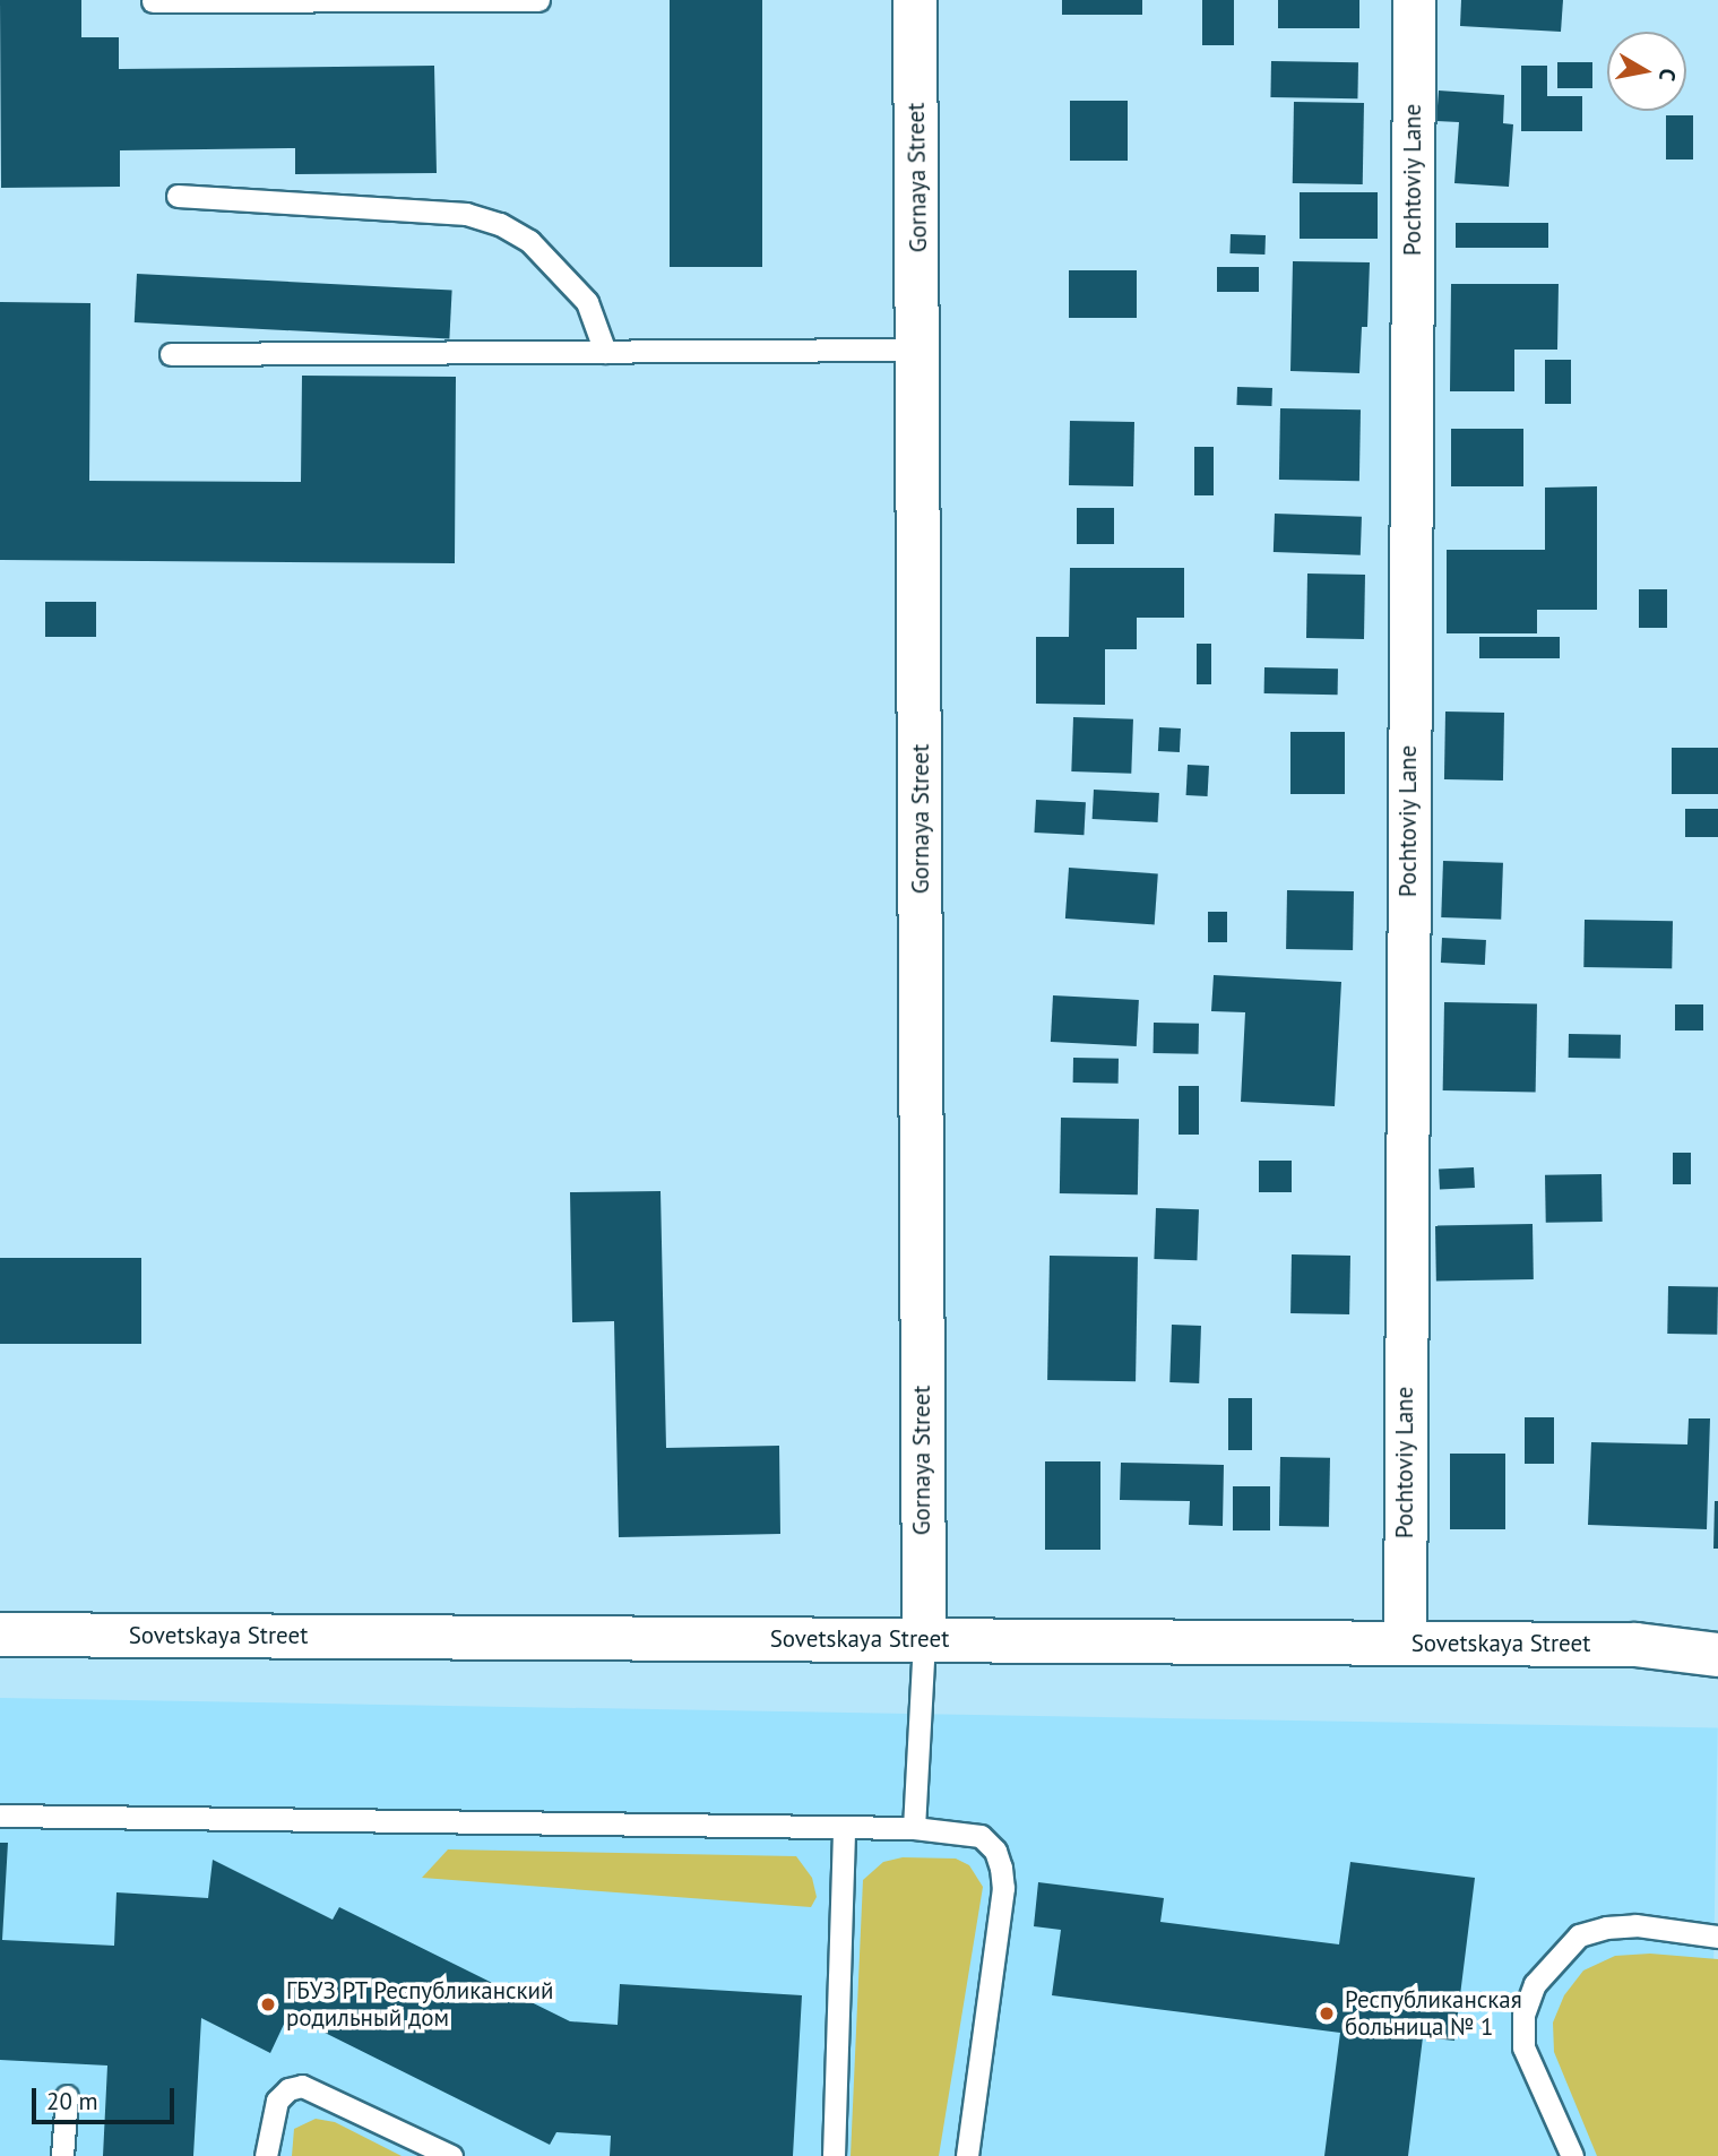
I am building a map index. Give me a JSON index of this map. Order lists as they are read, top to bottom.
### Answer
{
  "streets": {
    "street": ["Gornaya Street", "Pochtoviy Lane", "Sovetskaya Street"]
  },
  "crossings": [
    ["Gornaya Street", "Sovetskaya Street"],
    ["Pochtoviy Lane", "Sovetskaya Street"]
  ],
  "places": ["ГБУЗ РТ Республиканский родильный дом", "Республиканская больница № 1"],
  "scale_bar": "20 m",
  "north": "right"
}
